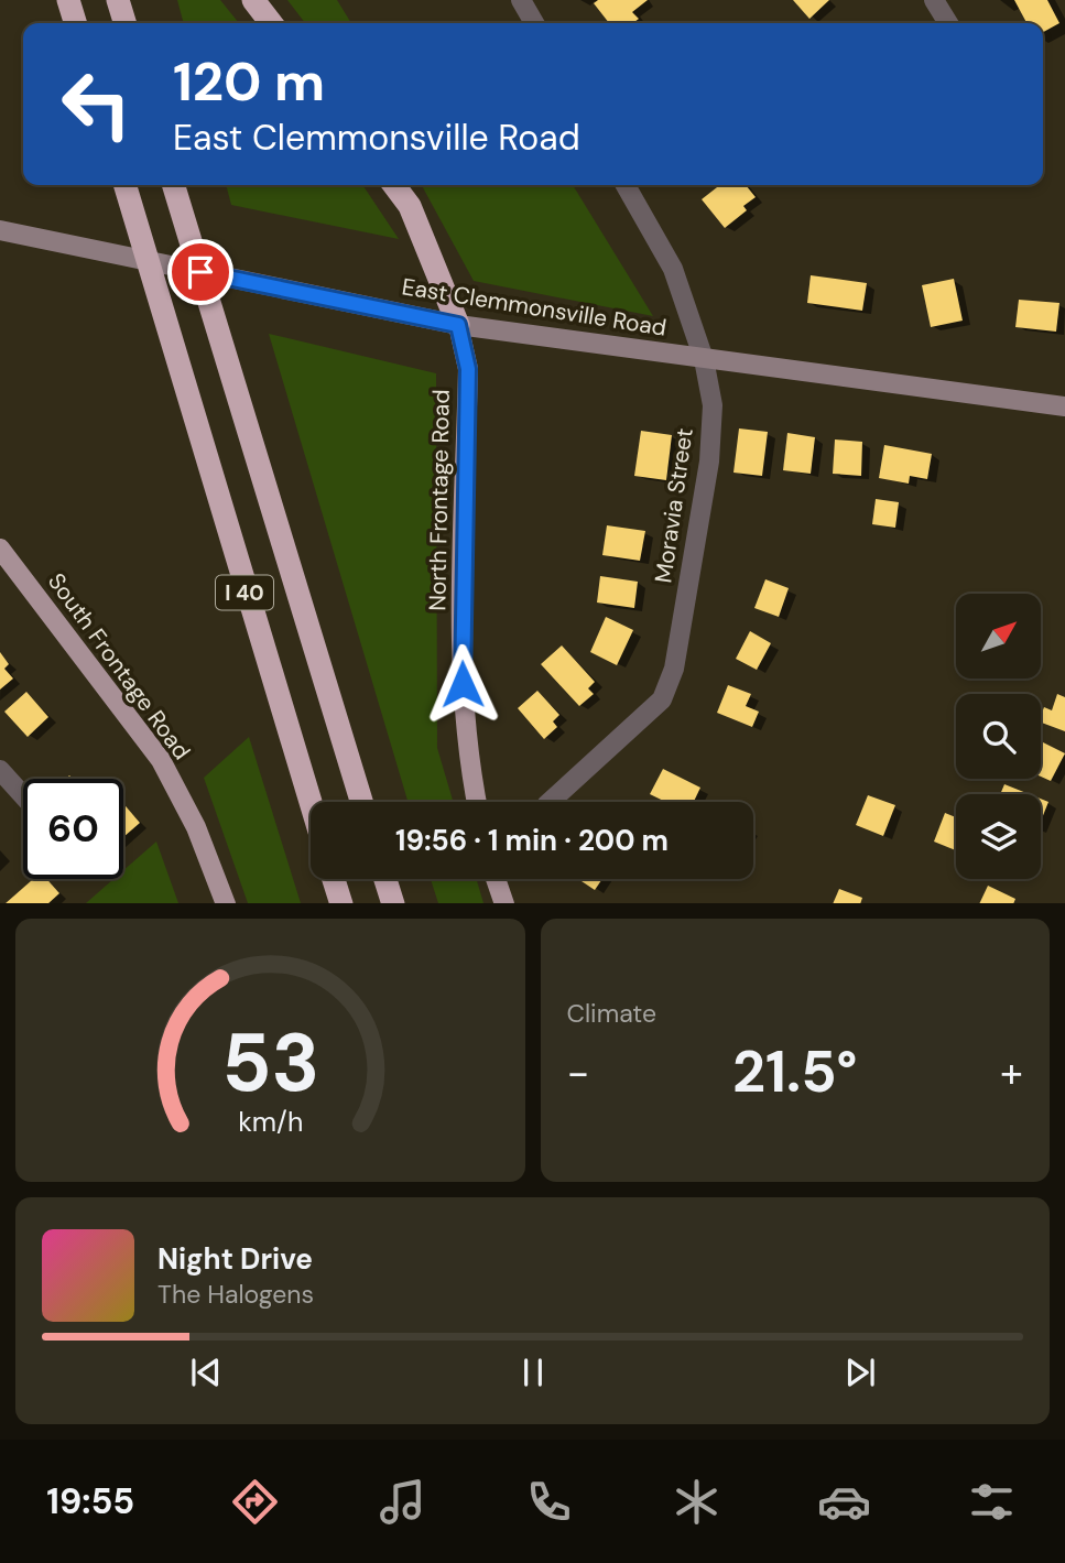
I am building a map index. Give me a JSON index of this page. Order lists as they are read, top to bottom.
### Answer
{
  "streets": {
    "highway": ["I 40"],
    "main road": ["East Clemmonsville Road", "North Frontage Road", "South Frontage Road"],
    "street": ["Moravia Street"]
  },
  "crossings": [
    ["East Clemmonsville Road", "North Frontage Road"],
    ["East Clemmonsville Road", "Moravia Street"]
  ],
  "north": "top right",
  "page": {
    "turn": ["120 m", "East Clemmonsville Road"],
    "limit": "60",
    "trip": "19:56 · 1 min · 200 m",
    "tile": "Climate",
    "heat": ["−", "21.5°", "+"],
    "song": ["Night Drive", "The Halogens"],
    "tabs": "19:55",
    "gauge": ["53", "km/h"]
  }
}
